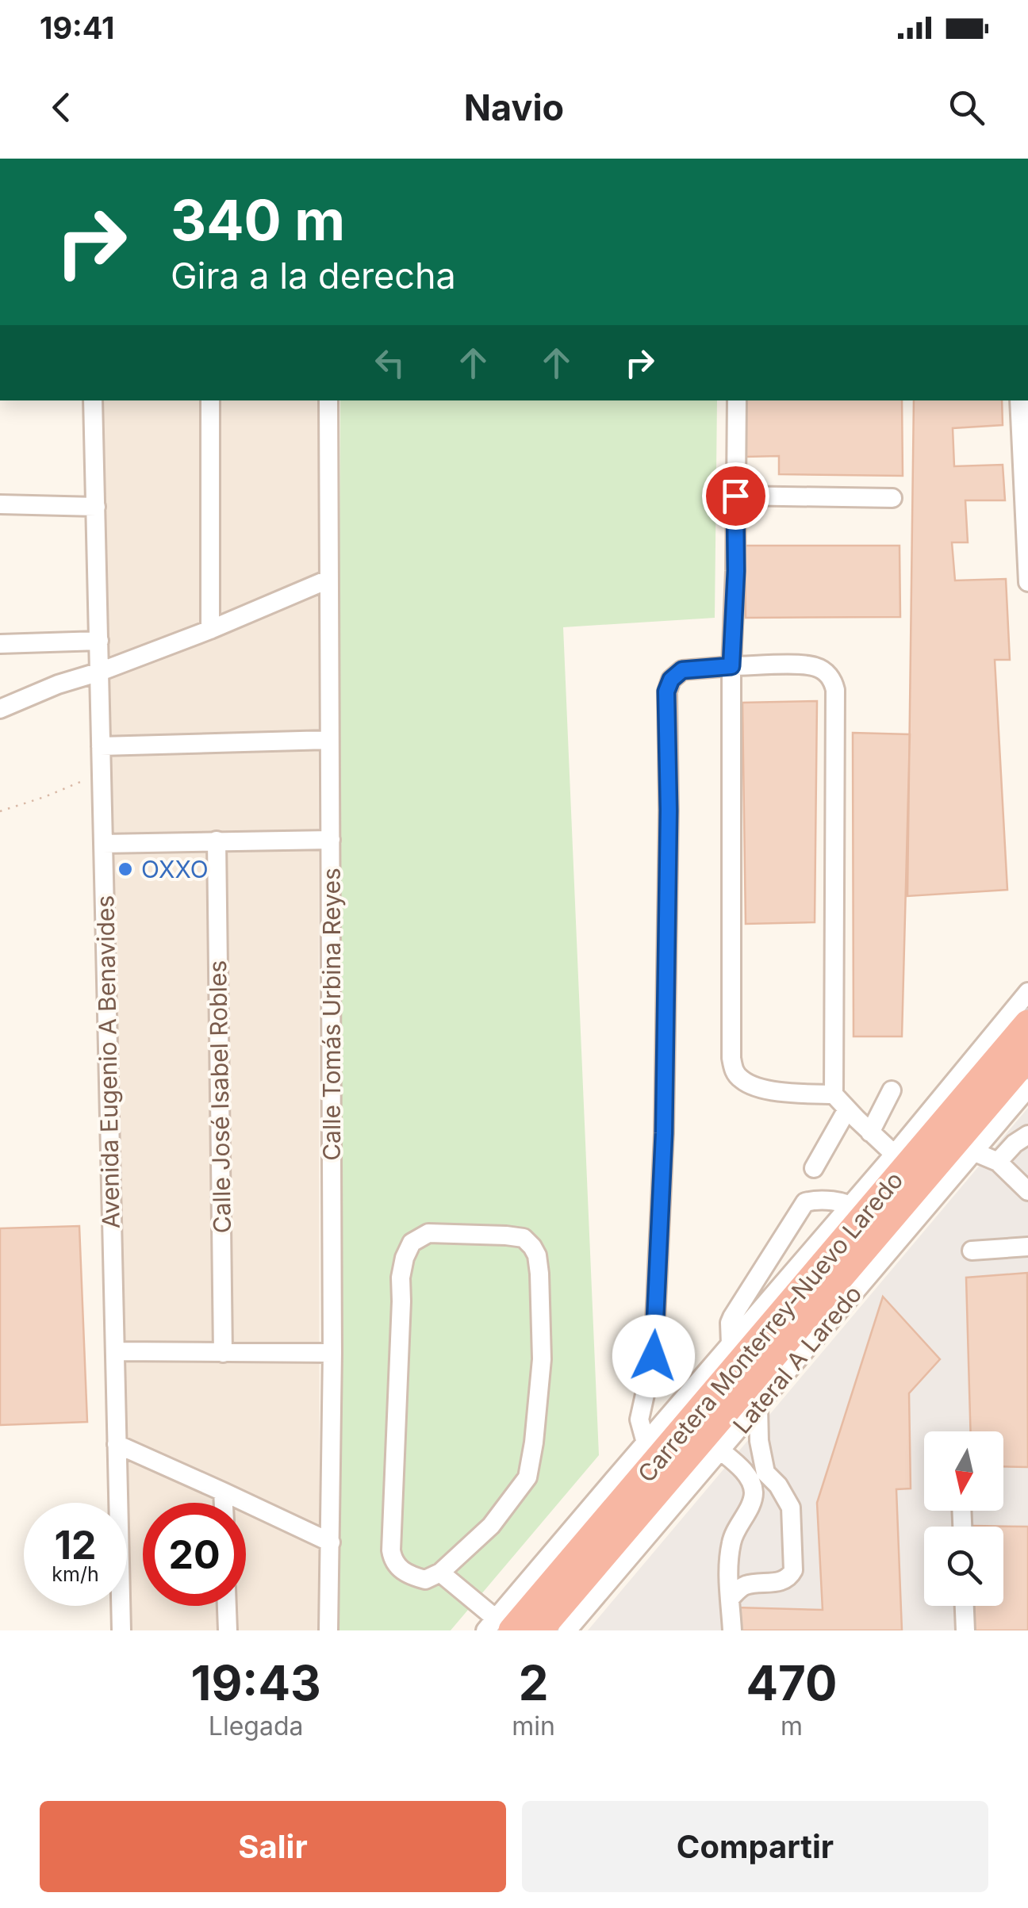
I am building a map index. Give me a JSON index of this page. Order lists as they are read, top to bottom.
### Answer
{
  "streets": {
    "highway": ["Carretera Monterrey-Nuevo Laredo"],
    "street": [
      "Calle Tomás Urbina Reyes",
      "Avenida Eugenio A Benavides",
      "Calle José Isabel Robles",
      "Lateral A Laredo"
    ]
  },
  "places": ["OXXO"],
  "north": "bottom",
  "page": {
    "status": "19:41",
    "header": "Navio",
    "turn": ["340 m", "Gira a la derecha"],
    "speed": "12 km/h",
    "limit": "20",
    "eta": [
      "19:43",
      "Llegada",
      "2",
      "min",
      "470",
      "m"
    ],
    "buttons": ["Salir", "Compartir"]
  }
}
